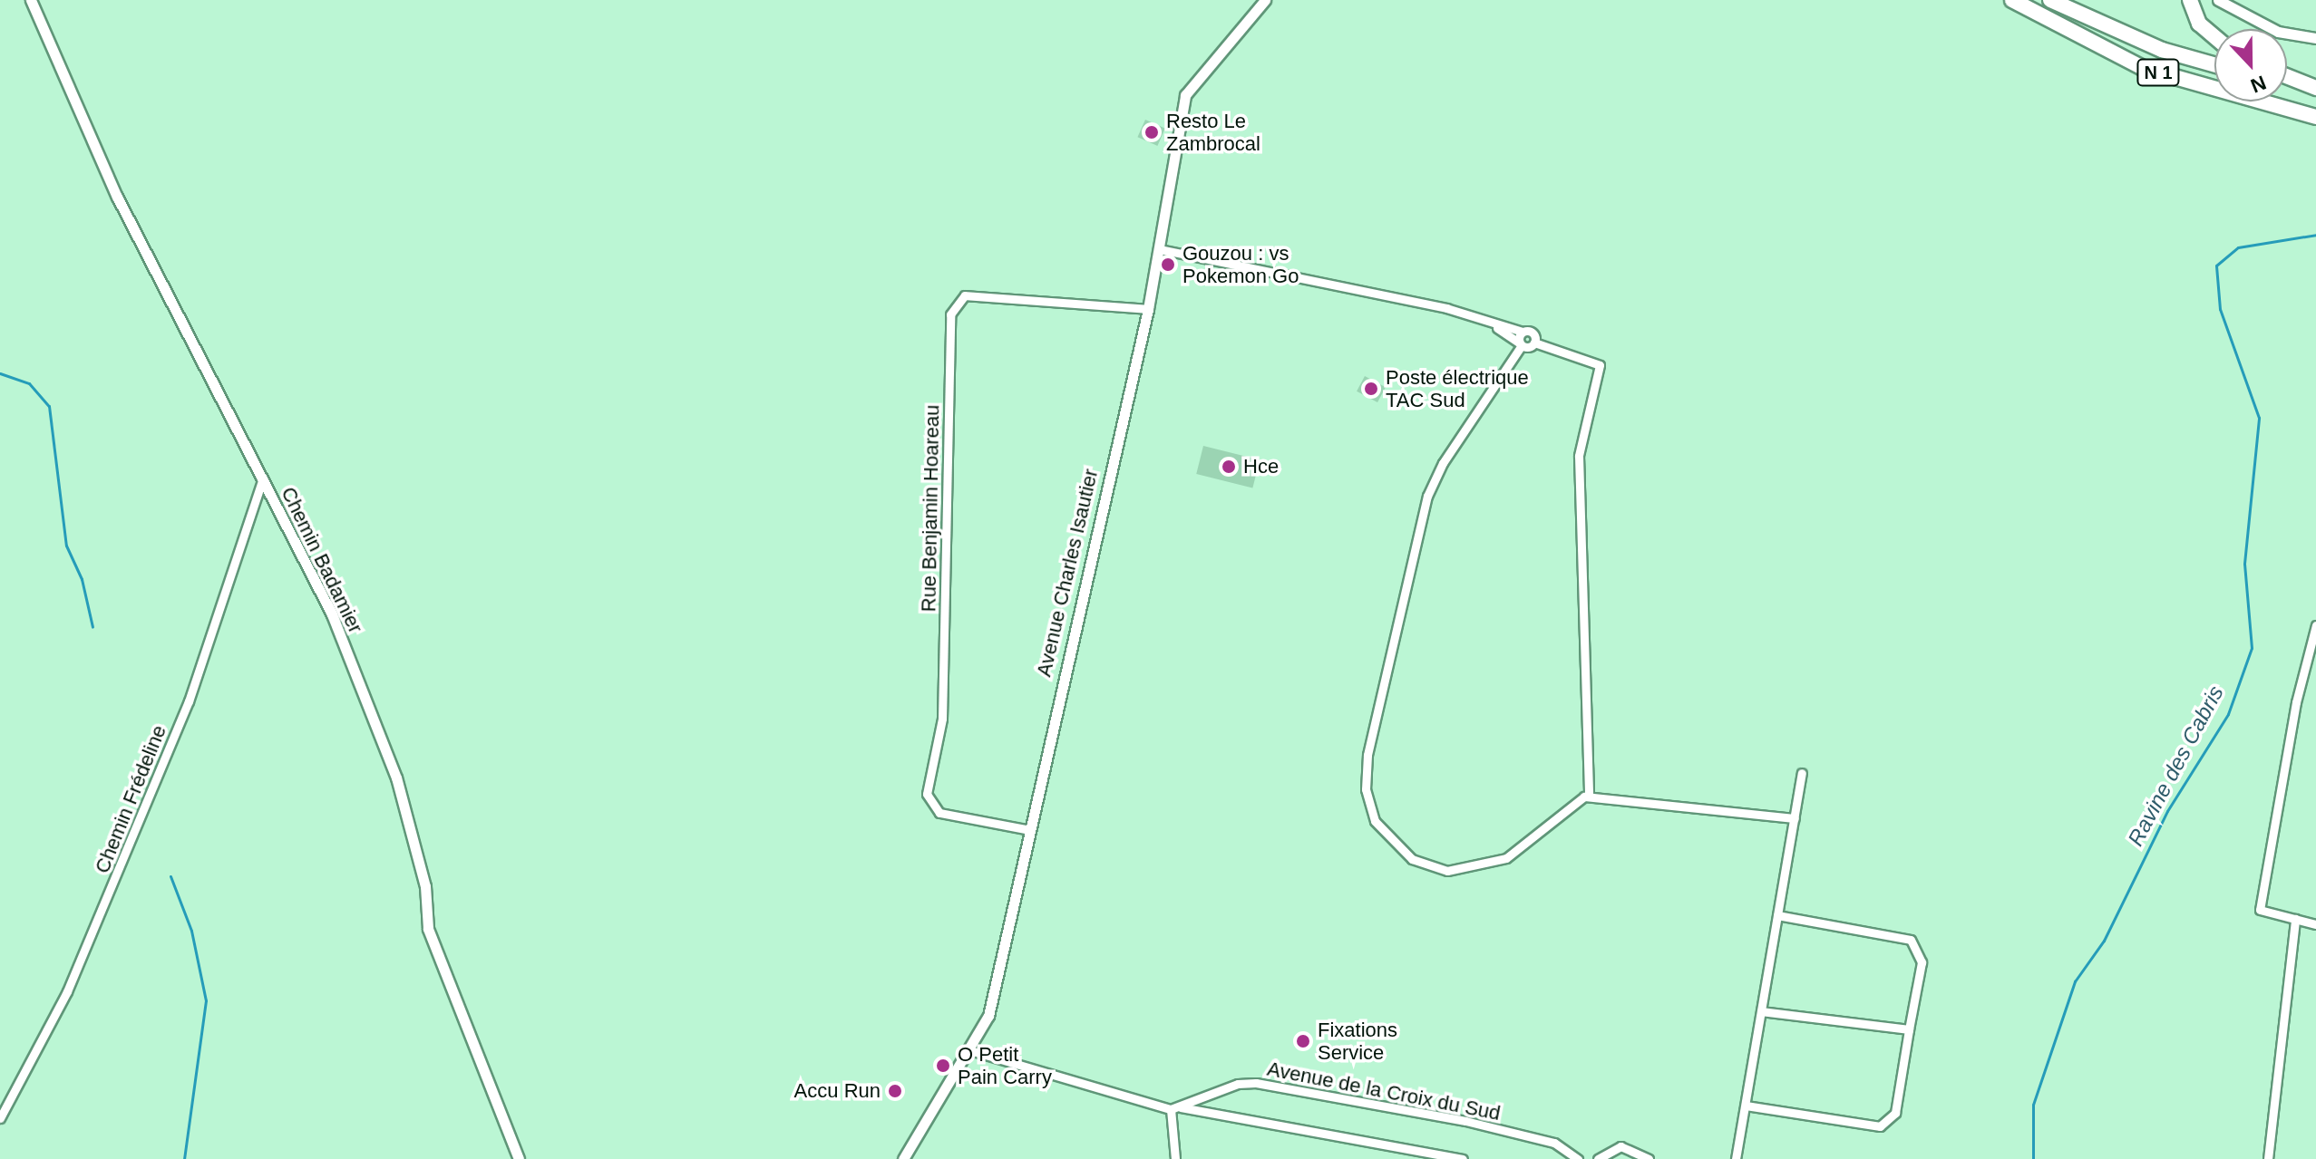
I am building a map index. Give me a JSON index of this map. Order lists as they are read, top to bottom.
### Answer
{
  "streets": {
    "highway": ["N 1"],
    "street": [
      "Rue Benjamin Hoareau",
      "Chemin Badamier",
      "Avenue Charles Isautier",
      "Chemin Frédeline",
      "Avenue de la Croix du Sud"
    ]
  },
  "crossings": [
    ["Rue Benjamin Hoareau", "Avenue Charles Isautier"],
    ["Chemin Badamier", "Chemin Frédeline"]
  ],
  "water": ["Ravine des Cabris"],
  "places": [
    "Resto Le Zambrocal",
    "Gouzou : vs Pokemon Go",
    "Poste électrique TAC Sud",
    "Hce",
    "Fixations Service",
    "O Petit Pain Carry",
    "Accu Run"
  ],
  "north": "bottom"
}
